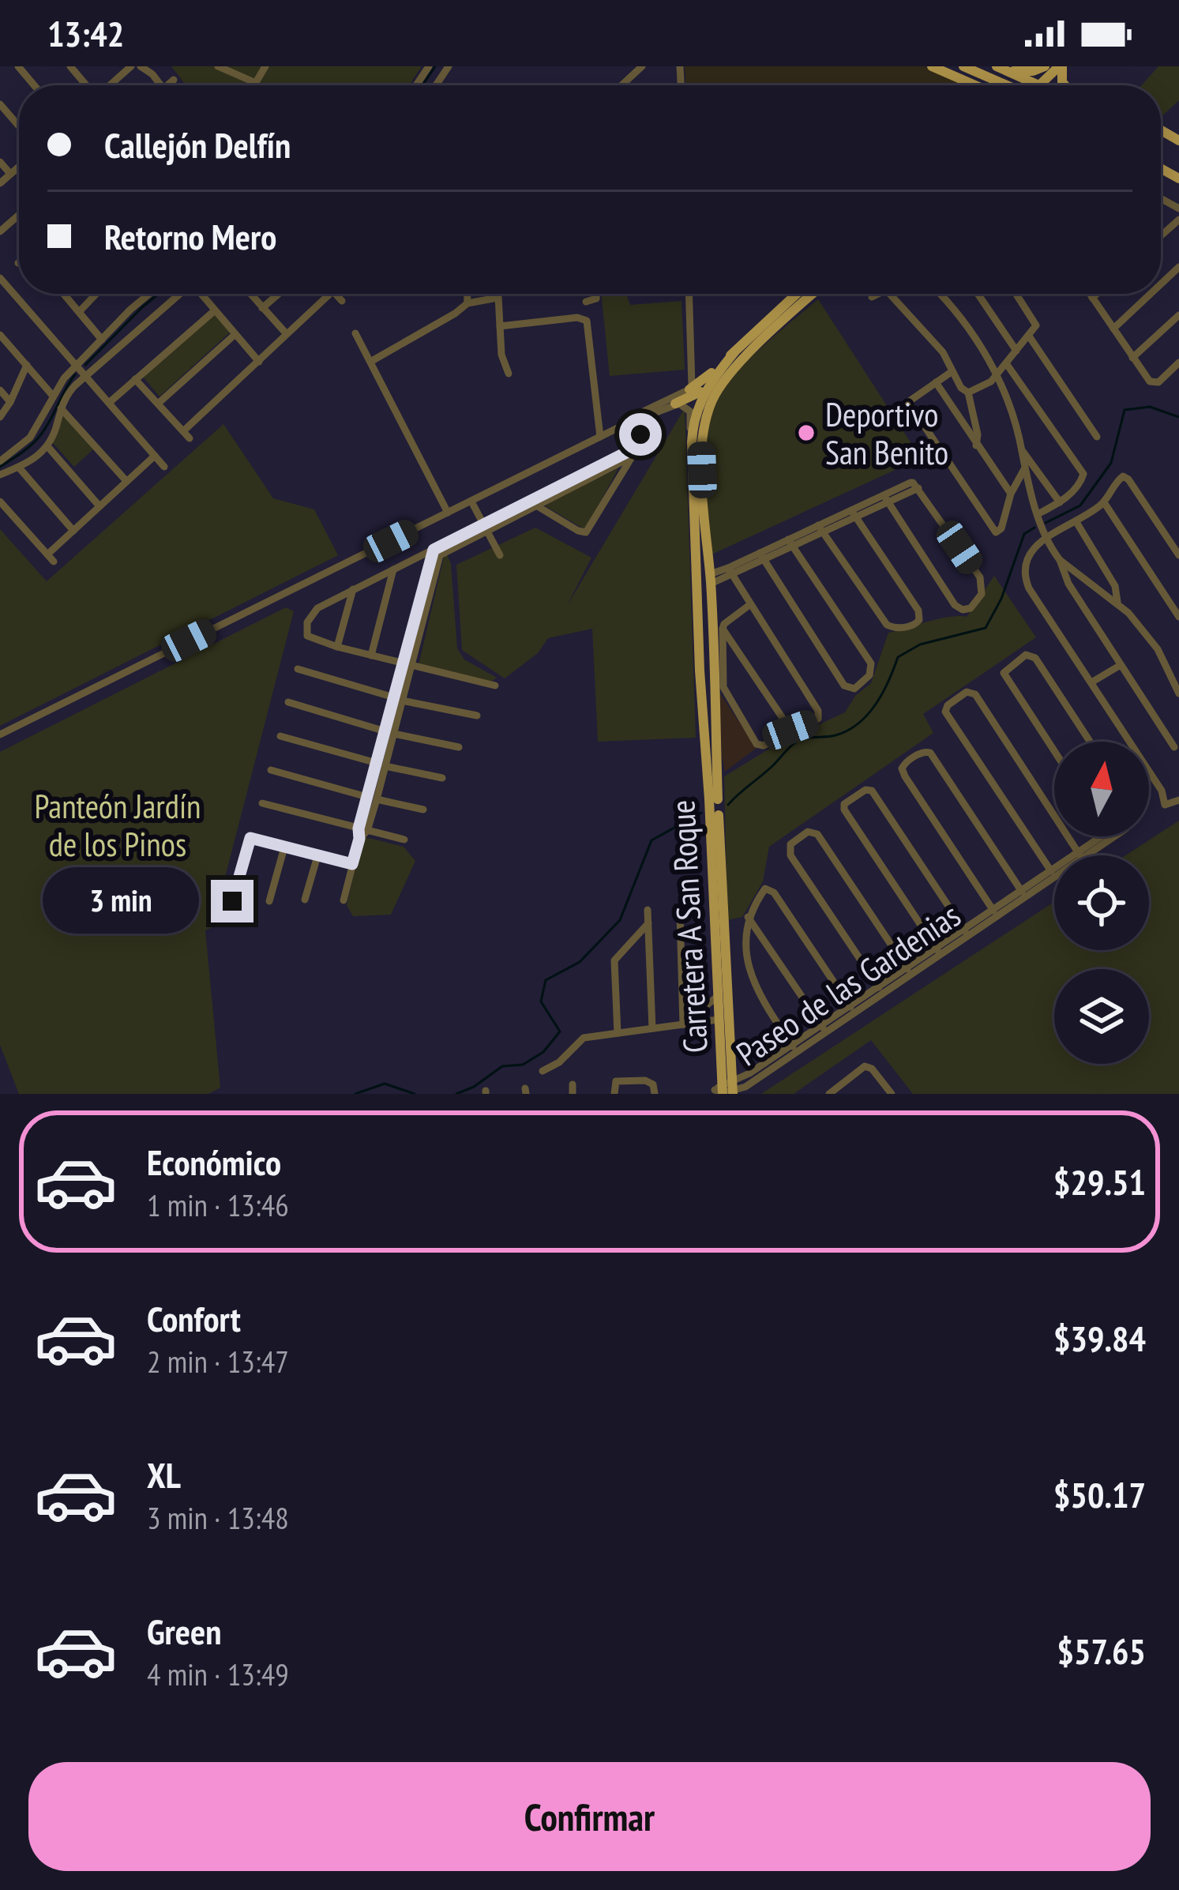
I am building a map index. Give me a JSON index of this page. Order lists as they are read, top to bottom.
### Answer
{
  "streets": {
    "main road": ["Carretera A San Roque"],
    "street": ["Paseo de las Gardenias"]
  },
  "crossings": [
    ["Carretera A San Roque", "Paseo de las Gardenias"]
  ],
  "parks": ["Panteón Jardín de los Pinos"],
  "places": ["Deportivo San Benito"],
  "north": "top",
  "page": {
    "status": "13:42",
    "banner": ["Callejón Delfín", "Retorno Mero"],
    "bubble": "3 min",
    "list": [
      {
        "name": "Económico",
        "note": "1 min · 13:46",
        "value": "$29.51"
      },
      {
        "name": "Confort",
        "note": "2 min · 13:47",
        "value": "$39.84"
      },
      {
        "name": "XL",
        "note": "3 min · 13:48",
        "value": "$50.17"
      },
      {
        "name": "Green",
        "note": "4 min · 13:49",
        "value": "$57.65"
      }
    ],
    "buttons": "Confirmar"
  }
}
